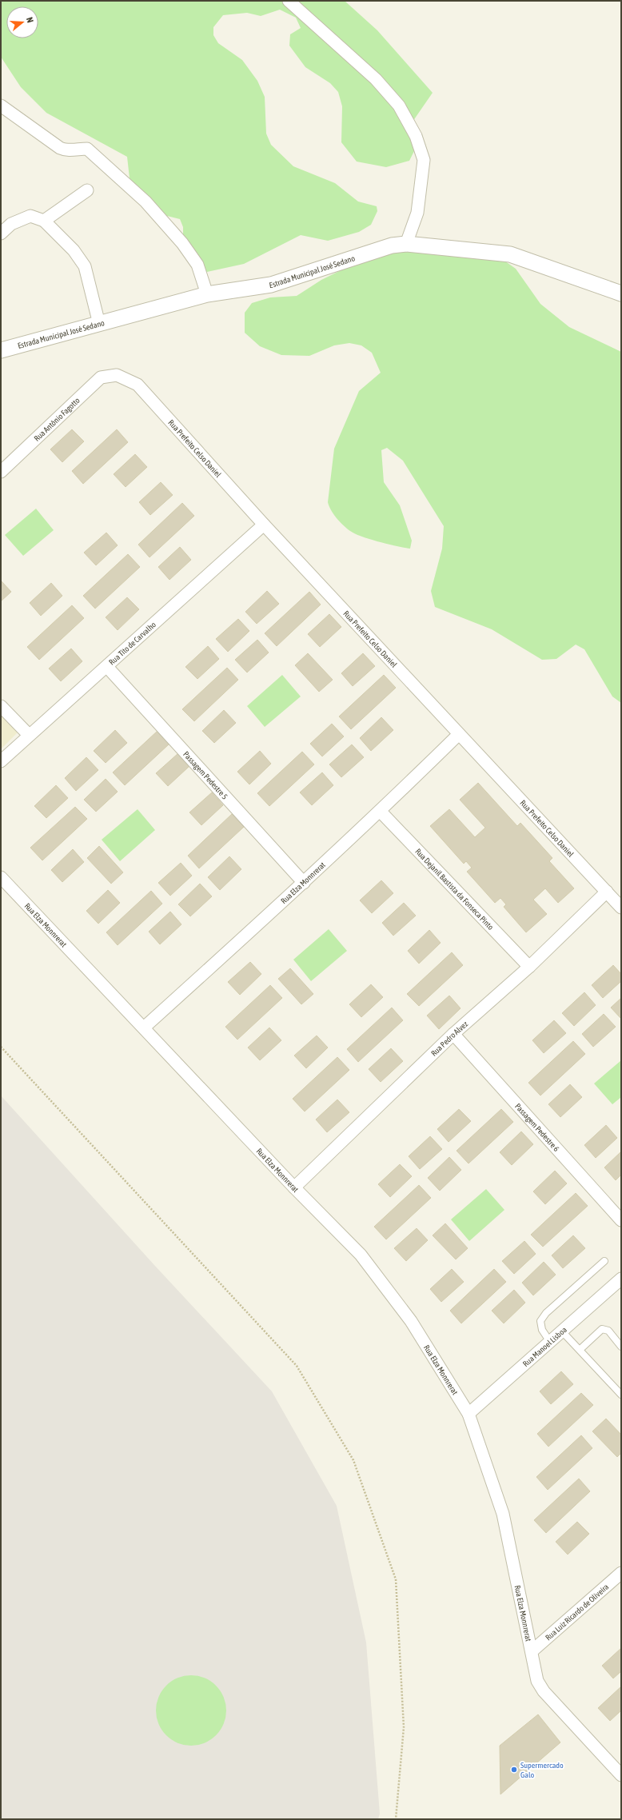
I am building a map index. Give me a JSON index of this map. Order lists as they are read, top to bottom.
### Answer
{
  "streets": {
    "street": [
      "Estrada Municipal José Sedano",
      "Rua Antônio Fagotto",
      "Rua Prefeito Celso Daniel",
      "Rua Tito de Carvalho",
      "Passagem Pedestre 5",
      "Rua Elza Monnrerat",
      "Rua Dejanil Bastista da Fonseca Pinto",
      "Rua Pedro Alvez",
      "Passagem Pedestre 6",
      "Rua Manoel Lisboa",
      "Rua Luiz Ricardo de Oliveira"
    ]
  },
  "crossings": [
    ["Rua Antônio Fagotto", "Rua Prefeito Celso Daniel"],
    ["Rua Prefeito Celso Daniel", "Rua Tito de Carvalho"],
    ["Rua Prefeito Celso Daniel", "Rua Elza Monnrerat"],
    ["Rua Prefeito Celso Daniel", "Rua Pedro Alvez"],
    ["Rua Tito de Carvalho", "Passagem Pedestre 5"],
    ["Passagem Pedestre 5", "Rua Elza Monnrerat"],
    ["Rua Elza Monnrerat", "Rua Dejanil Bastista da Fonseca Pinto"],
    ["Rua Elza Monnrerat", "Rua Pedro Alvez"],
    ["Rua Elza Monnrerat", "Rua Manoel Lisboa"],
    ["Rua Elza Monnrerat", "Rua Luiz Ricardo de Oliveira"],
    ["Rua Dejanil Bastista da Fonseca Pinto", "Rua Pedro Alvez"],
    ["Rua Pedro Alvez", "Passagem Pedestre 6"]
  ],
  "places": ["Supermercado Galo"],
  "north": "right"
}
